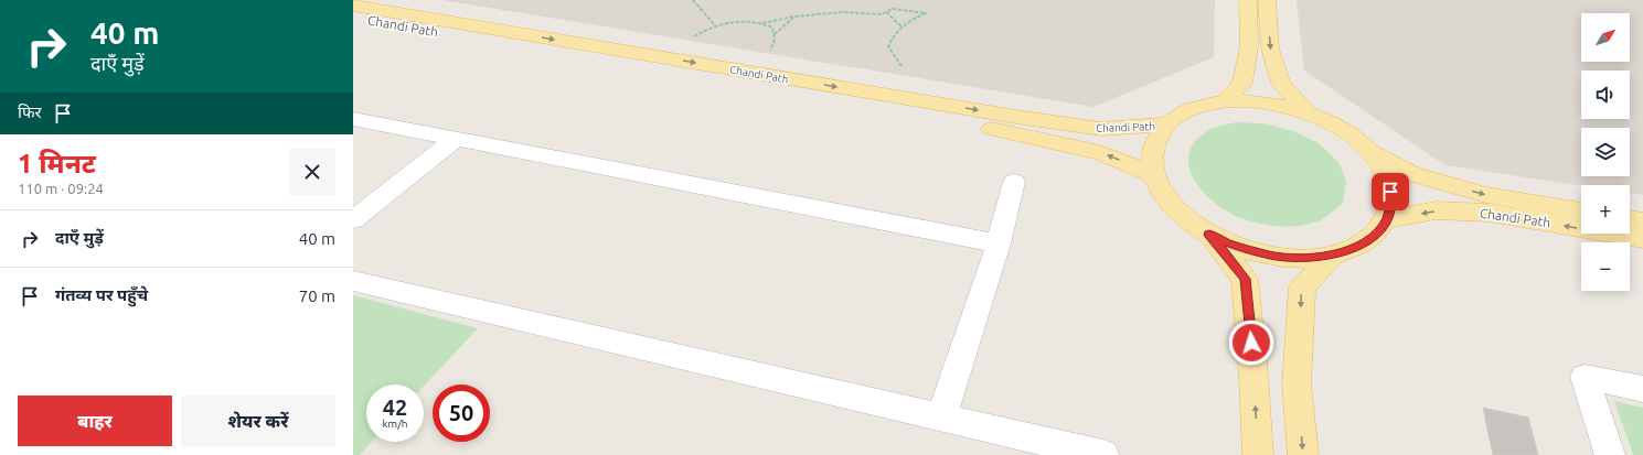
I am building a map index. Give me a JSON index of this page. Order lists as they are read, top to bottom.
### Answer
{
  "streets": {
    "main road": ["Chandi Path"]
  },
  "north": "top right",
  "page": {
    "turn": ["40 m", "दाएँ मुड़ें"],
    "map_buttons": ["+", "−"],
    "then": "फिर",
    "heading": ["1 मिनट", "110 m · 09:24"],
    "list": [
      {
        "name": "दाएँ मुड़ें",
        "value": "40 m"
      },
      {
        "name": "गंतव्य पर पहुँचे",
        "value": "70 m"
      }
    ],
    "speed": "42 km/h",
    "limit": "50",
    "buttons": ["बाहर", "शेयर करें"]
  }
}
